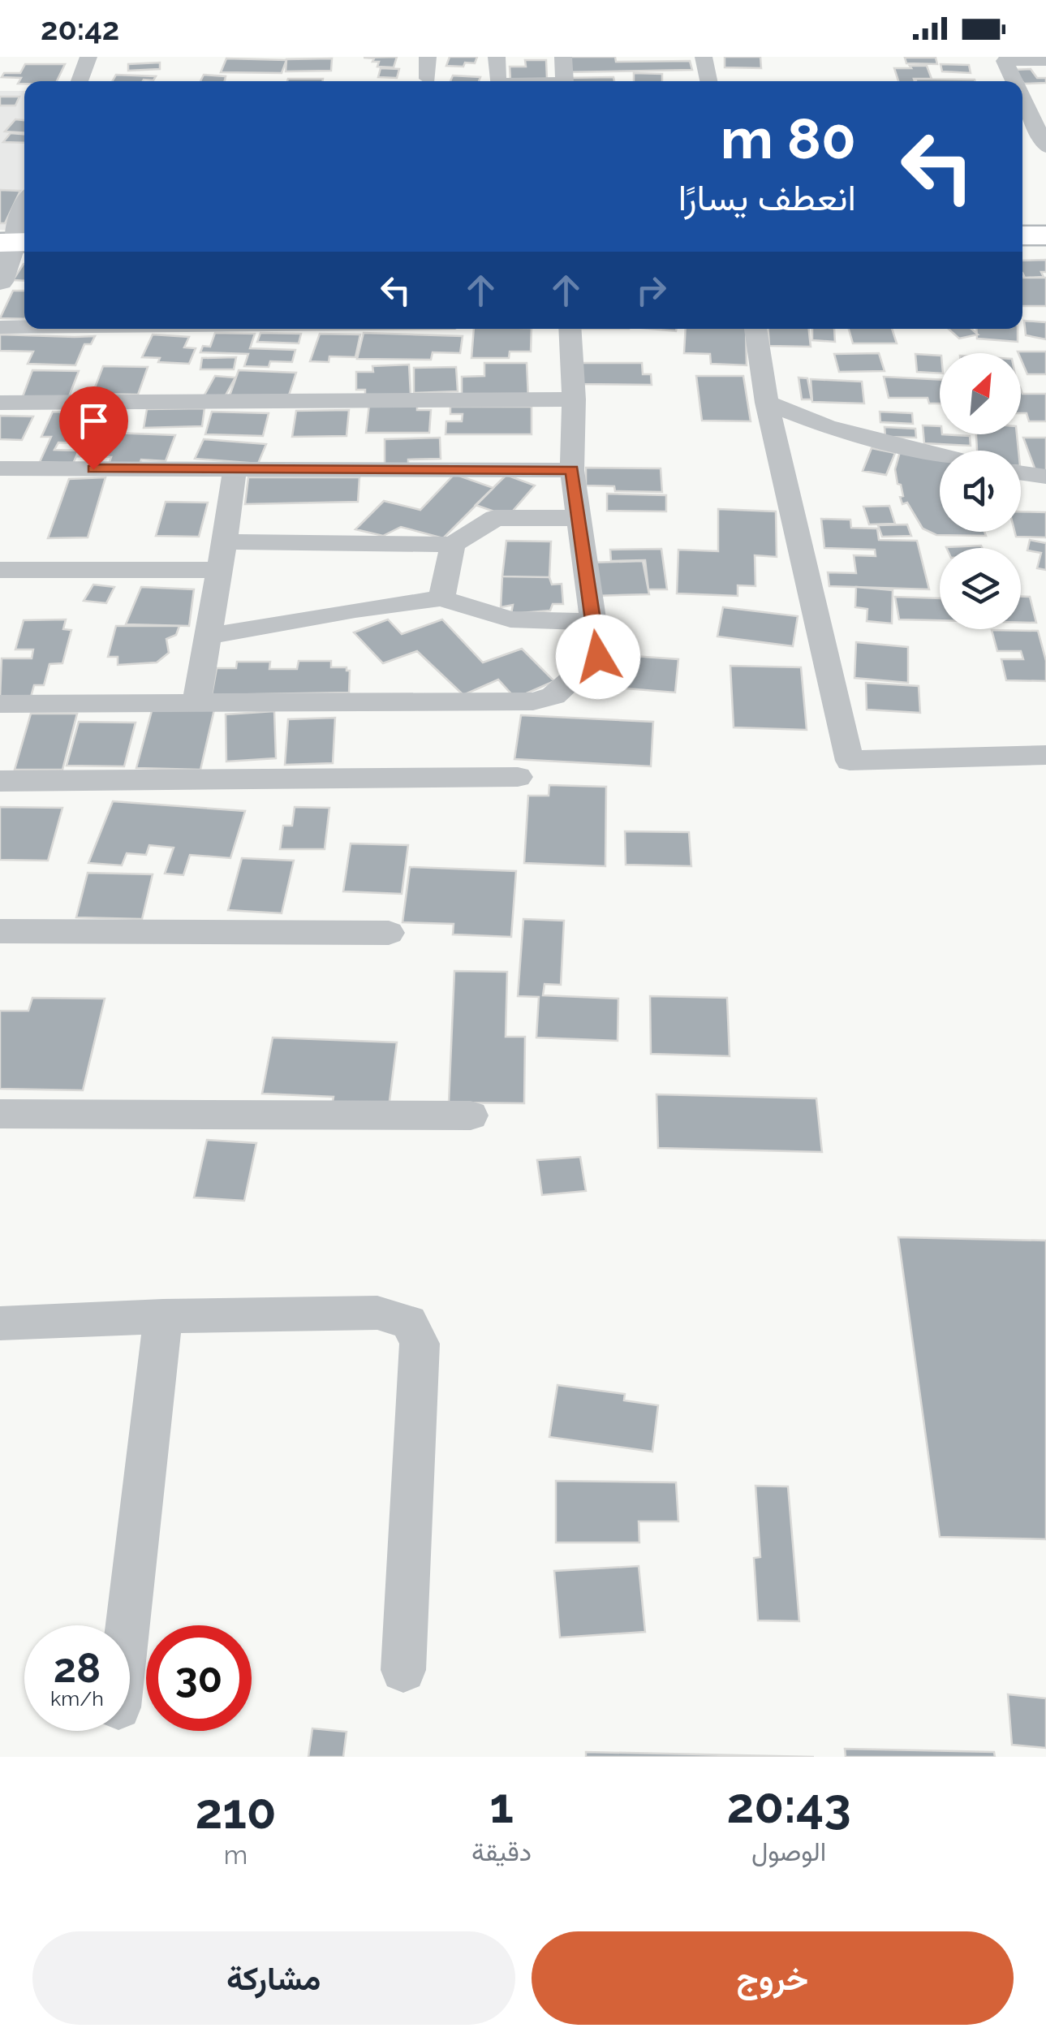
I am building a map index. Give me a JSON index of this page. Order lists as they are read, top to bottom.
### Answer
{
  "north": "top right",
  "page": {
    "status": "20:42",
    "turn": ["80 m", "انعطف يسارًا"],
    "speed": "28 km/h",
    "limit": "30",
    "eta": [
      "20:43",
      "الوصول",
      "1",
      "دقيقة",
      "210",
      "m"
    ],
    "buttons": ["خروج", "مشاركة"]
  }
}
